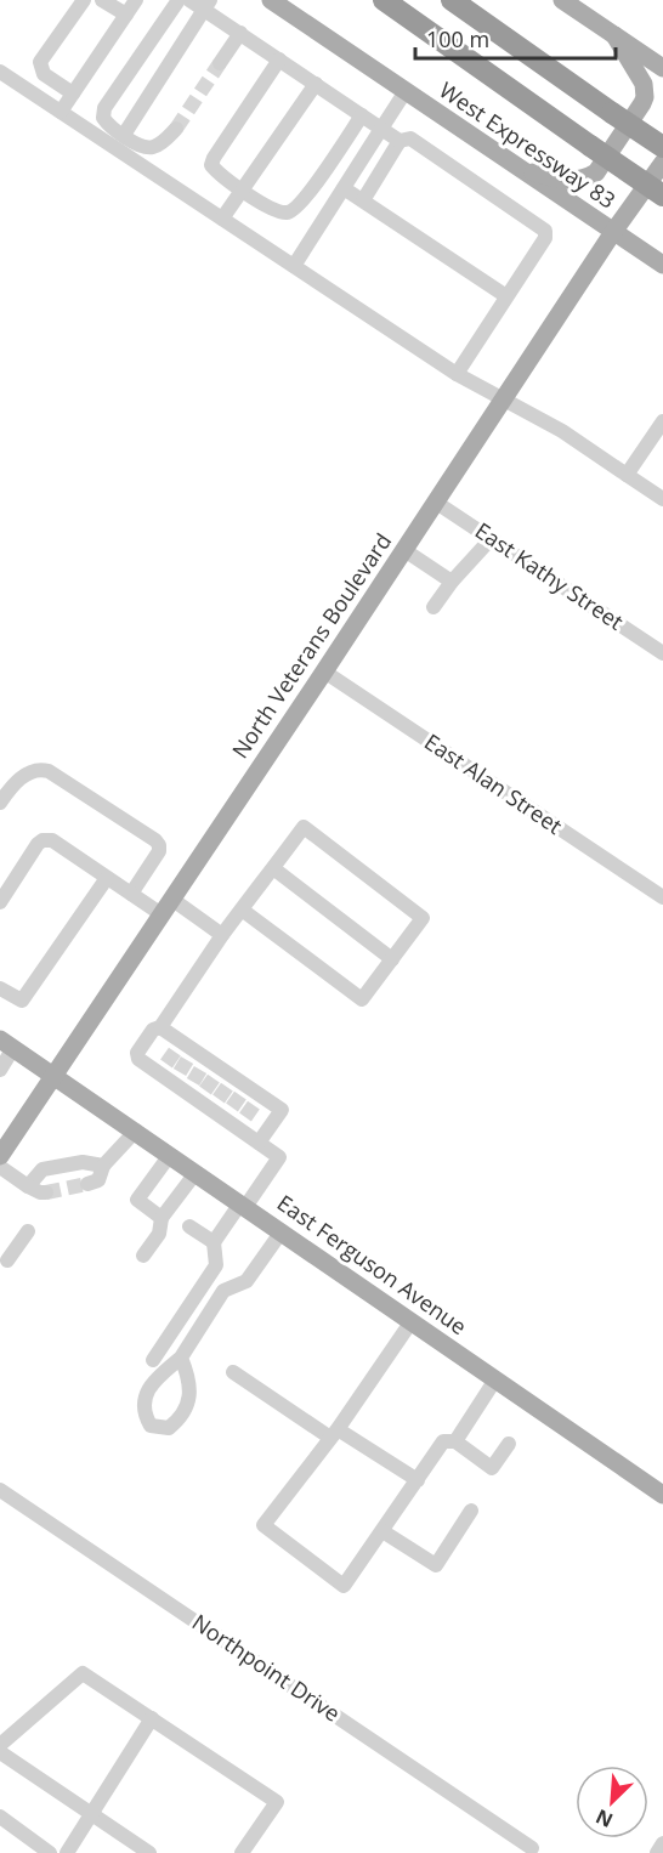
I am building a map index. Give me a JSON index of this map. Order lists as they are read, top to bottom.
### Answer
{
  "streets": {
    "main road": ["West Expressway 83", "North Veterans Boulevard", "East Ferguson Avenue"],
    "street": ["East Kathy Street", "East Alan Street", "Northpoint Drive"]
  },
  "crossings": [
    ["West Expressway 83", "North Veterans Boulevard"],
    ["East Kathy Street", "North Veterans Boulevard"],
    ["North Veterans Boulevard", "East Alan Street"],
    ["North Veterans Boulevard", "East Ferguson Avenue"]
  ],
  "scale_bar": "100 m",
  "north": "bottom left"
}
